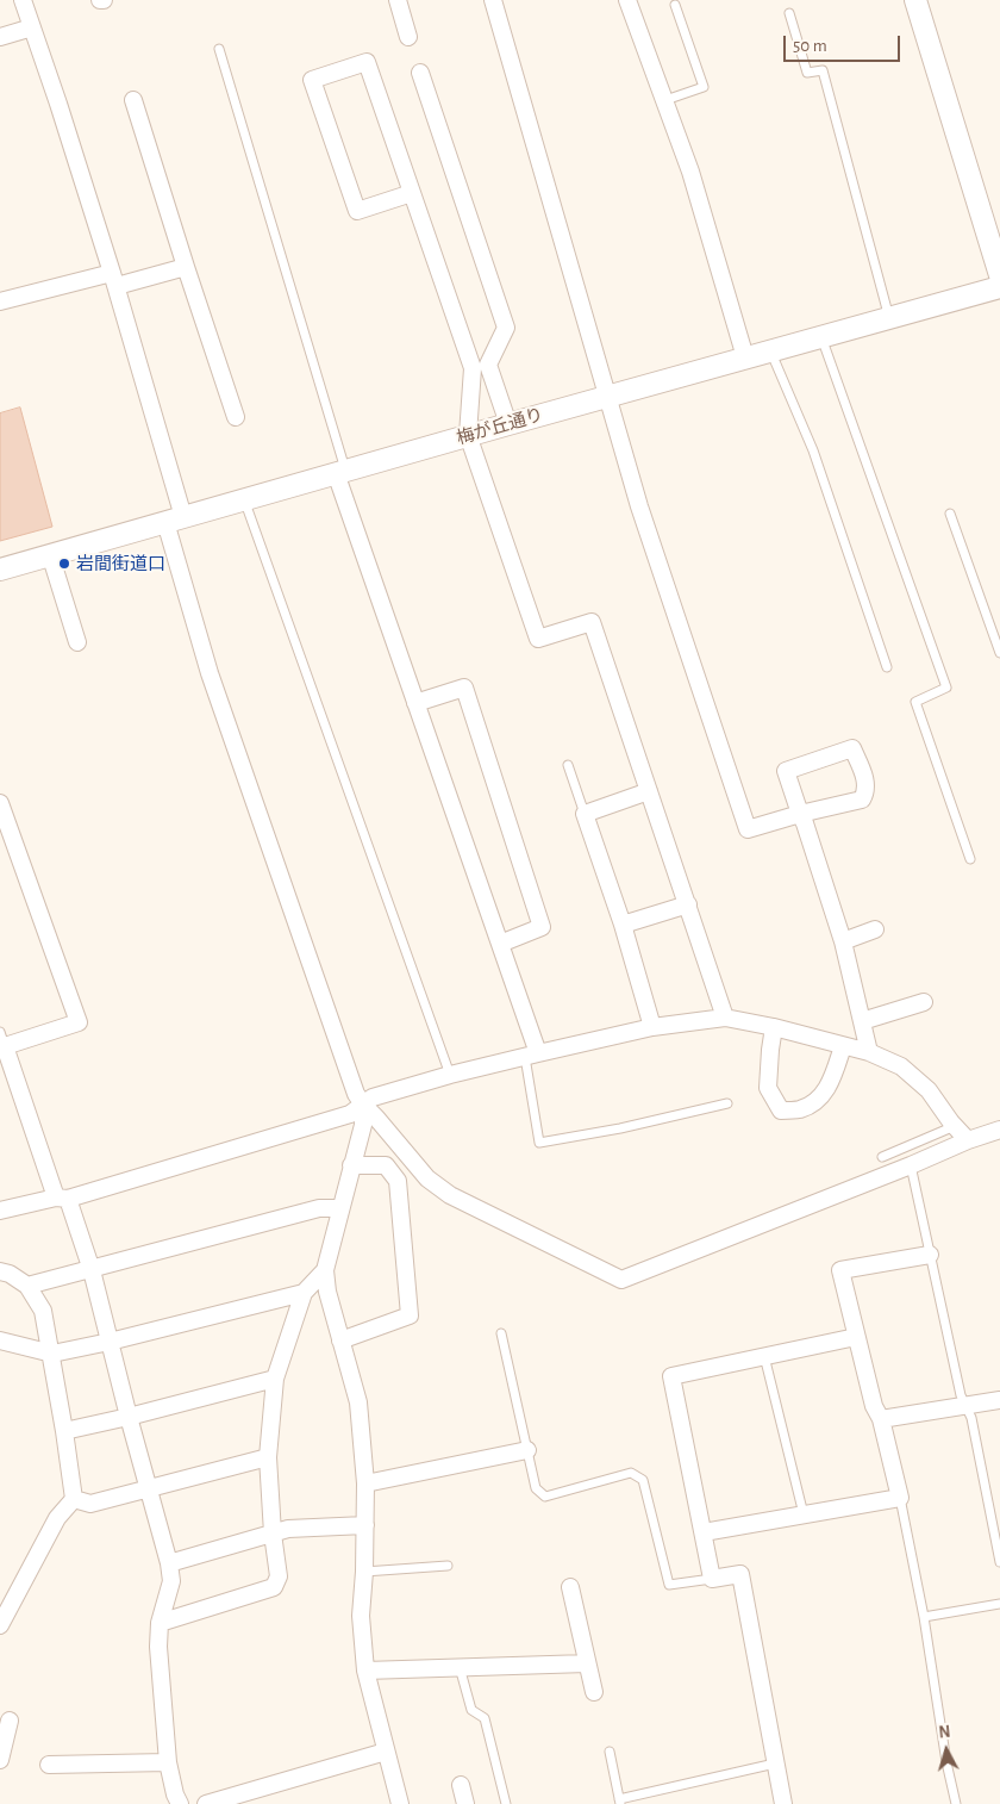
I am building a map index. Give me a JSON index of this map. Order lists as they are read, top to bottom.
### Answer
{
  "streets": {
    "street": ["梅が丘通り"]
  },
  "places": ["岩間街道口"],
  "scale_bar": "50 m",
  "north": "top"
}
